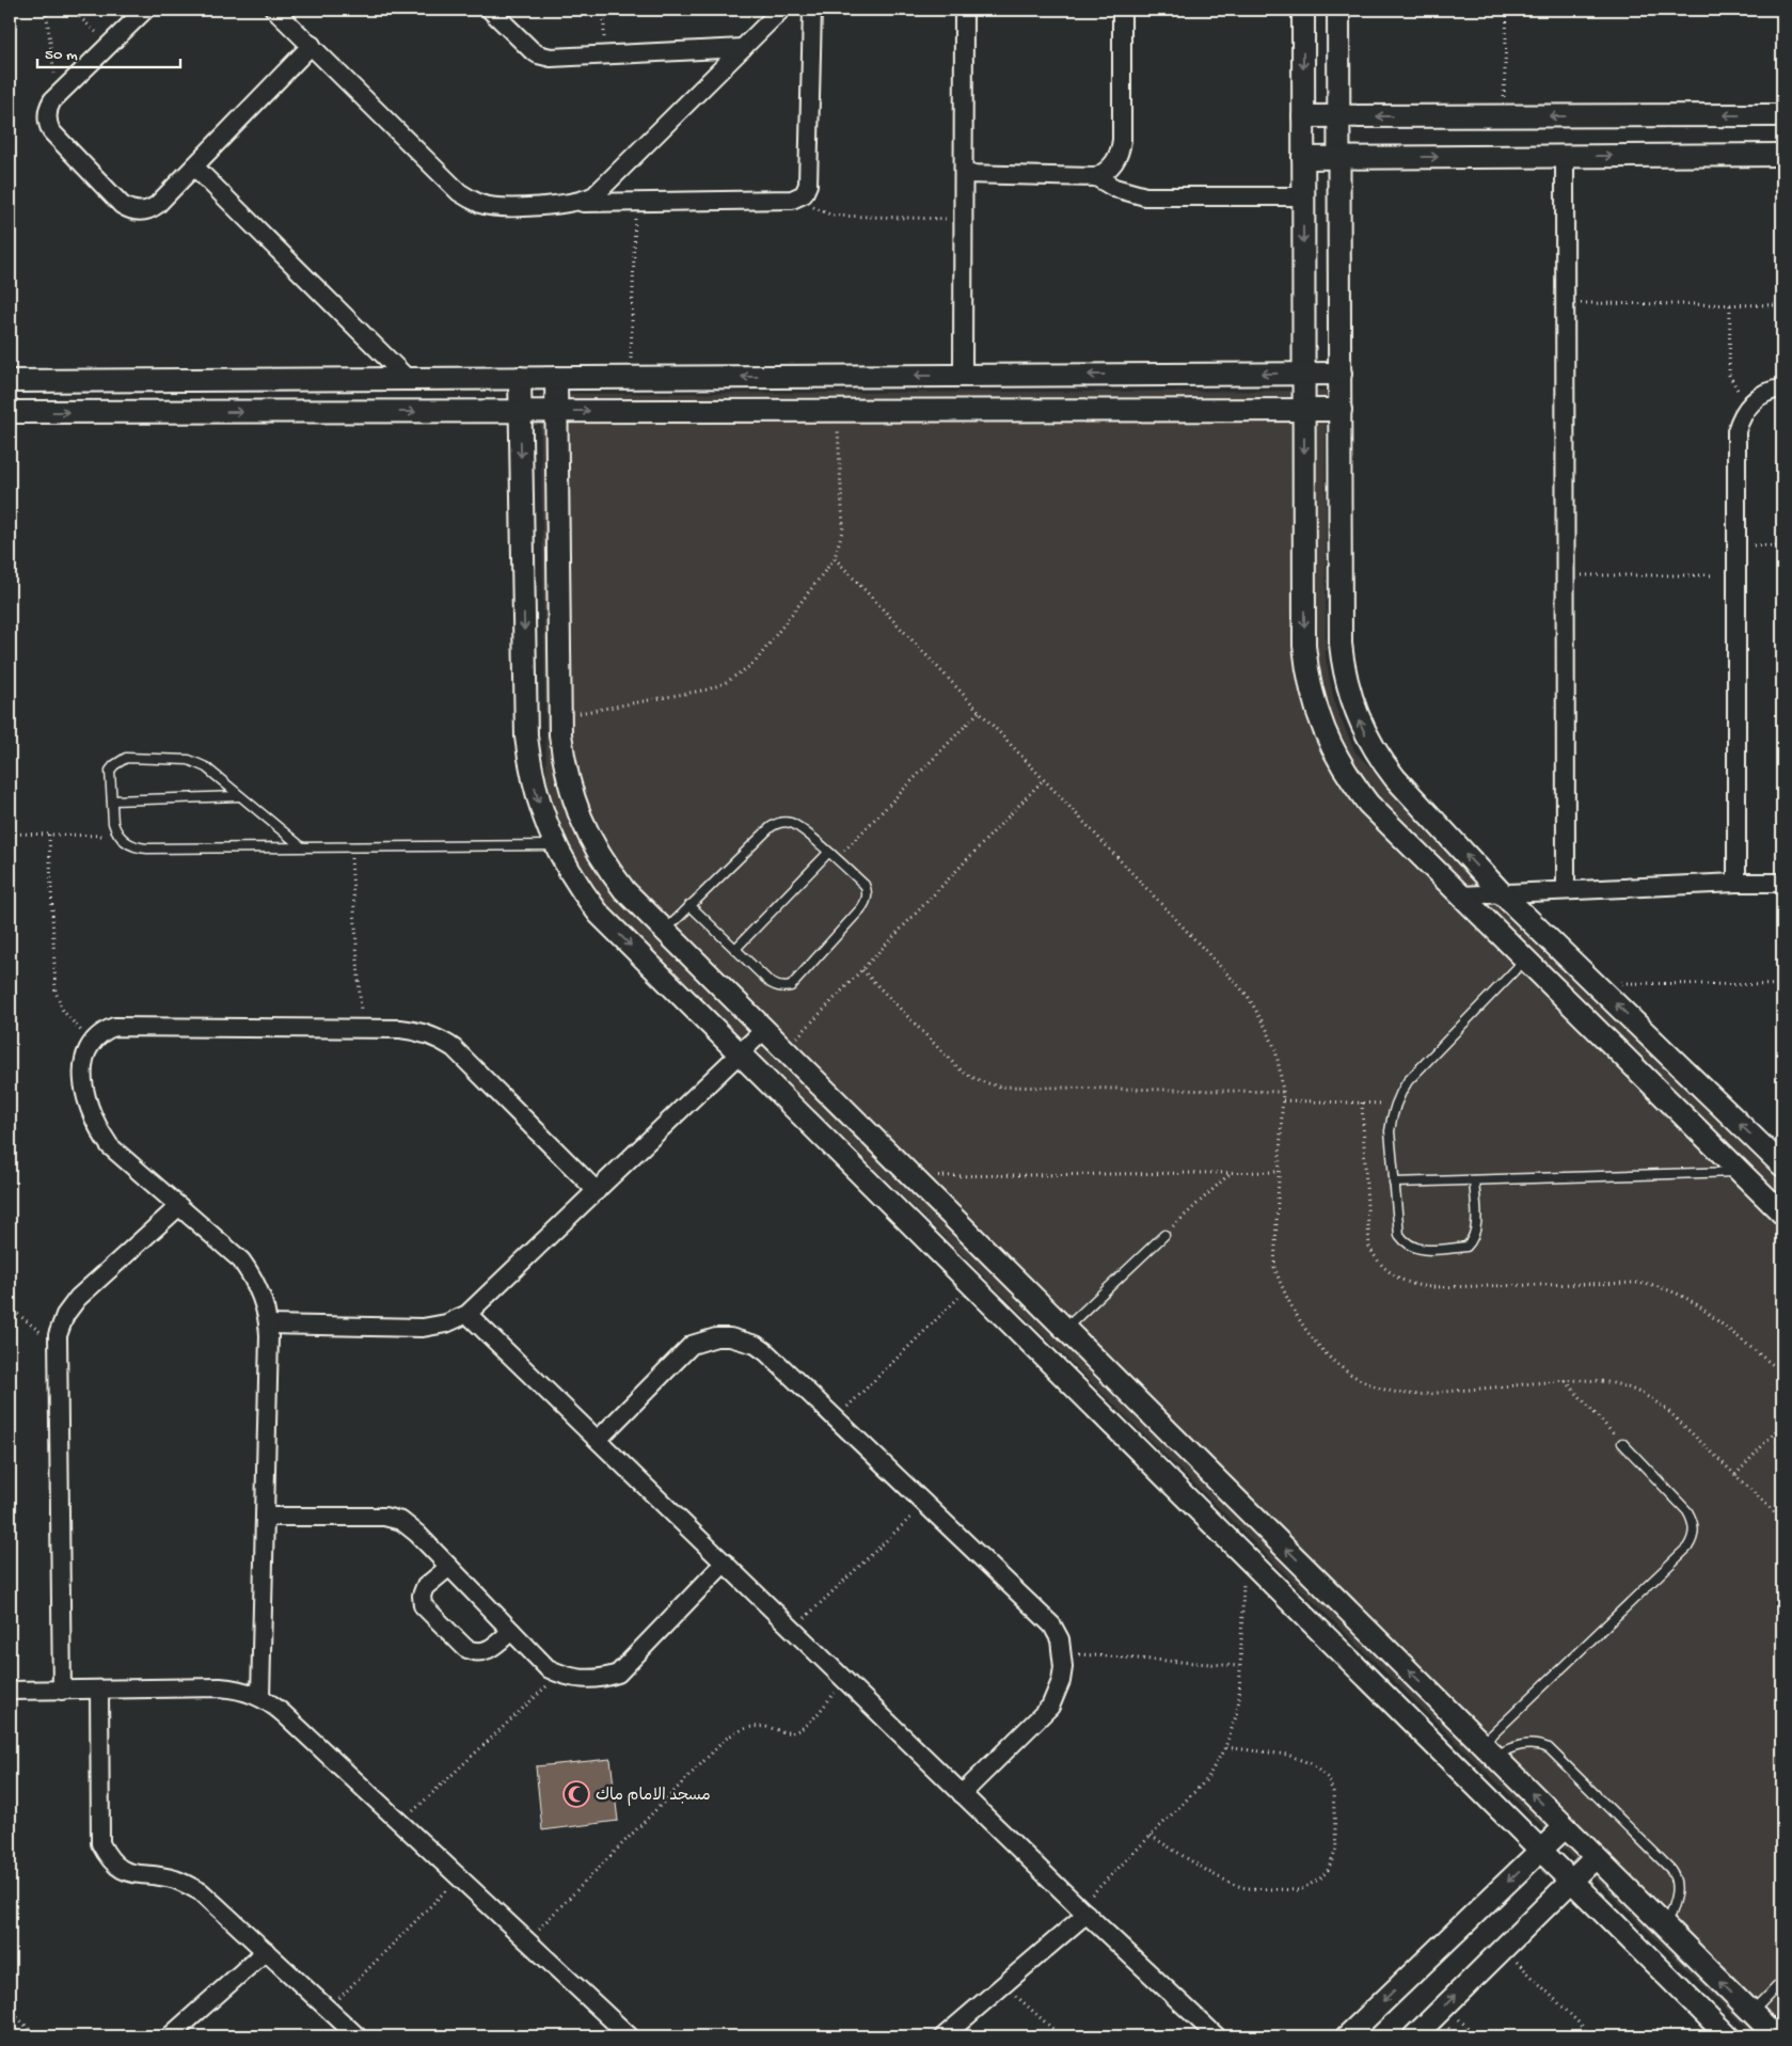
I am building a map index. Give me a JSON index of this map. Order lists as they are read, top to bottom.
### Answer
{
  "places": {
    "mosque": ["مسجد الامام ماك"]
  },
  "scale_bar": "50 m"
}
